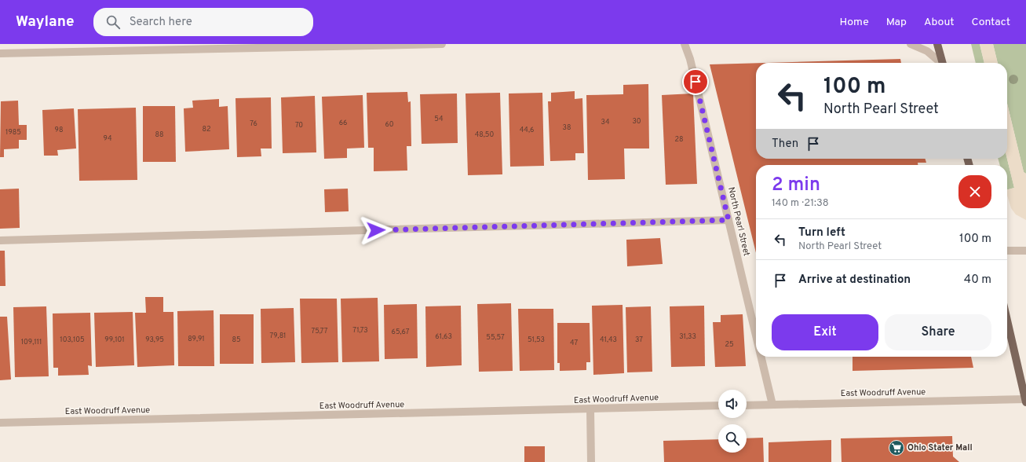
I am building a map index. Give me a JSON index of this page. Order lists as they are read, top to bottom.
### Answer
{
  "streets": {
    "street": ["North Pearl Street", "East Woodruff Avenue"]
  },
  "crossings": [
    ["North Pearl Street", "East Woodruff Avenue"]
  ],
  "places": {
    "supermarket": ["Ohio Stater Mall"]
  },
  "house_numbers": [
    "54",
    "30",
    "34",
    "66",
    "76",
    "60",
    "70",
    "38",
    "82",
    "98",
    "44,6",
    "1985",
    "88",
    "48,50",
    "94",
    "28",
    "71,73",
    "75,77",
    "65,67",
    "79,81",
    "61,63",
    "31,33",
    "55,57",
    "89,91",
    "103,105",
    "99,101",
    "93,95",
    "85",
    "51,53",
    "41,43",
    "37",
    "109,111",
    "47",
    "25"
  ],
  "page": {
    "header": "Waylane",
    "search": "Search here",
    "nav": [
      "Home",
      "Map",
      "About",
      "Contact"
    ],
    "turn": ["100 m", "North Pearl Street"],
    "then": "Then",
    "heading": ["2 min", "140 m · 21:38"],
    "list": [
      {
        "name": "Turn left",
        "note": "North Pearl Street",
        "value": "100 m"
      },
      {
        "name": "Arrive at destination",
        "value": "40 m"
      }
    ],
    "buttons": ["Exit", "Share"]
  }
}
